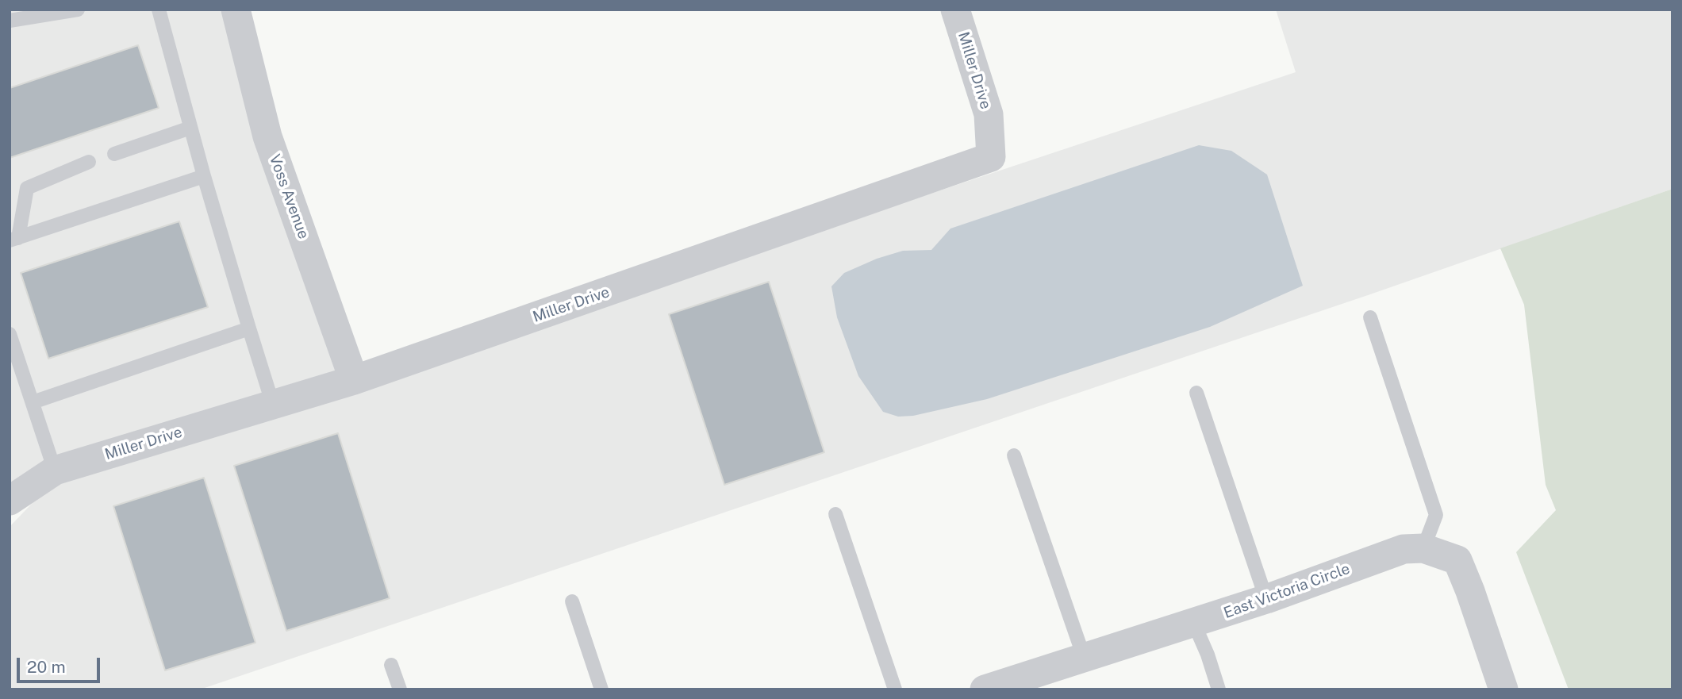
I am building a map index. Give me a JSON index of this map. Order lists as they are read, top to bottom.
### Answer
{
  "streets": {
    "street": ["Miller Drive", "Voss Avenue", "East Victoria Circle"]
  },
  "crossings": [
    ["Miller Drive", "Voss Avenue"]
  ],
  "scale_bar": "20 m"
}
